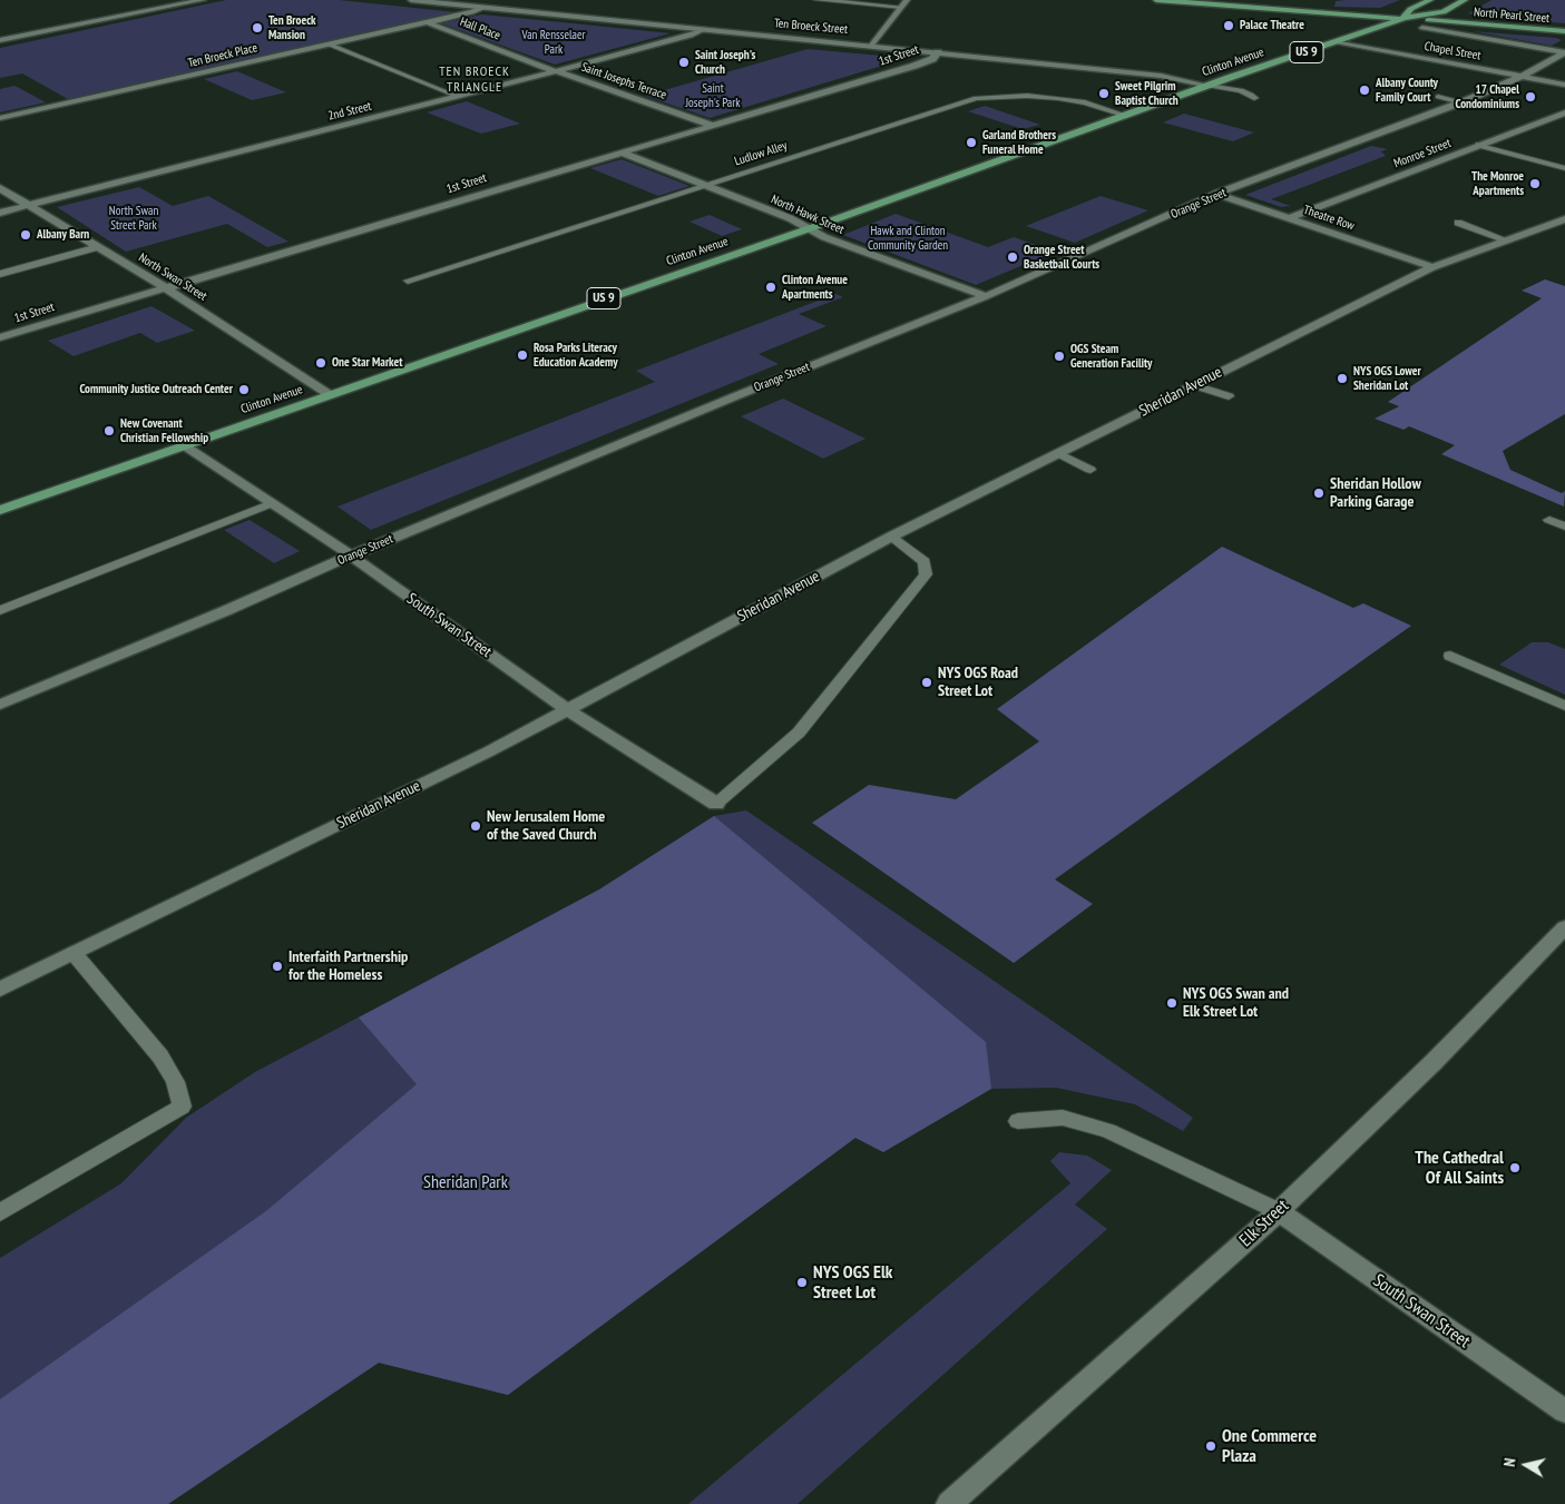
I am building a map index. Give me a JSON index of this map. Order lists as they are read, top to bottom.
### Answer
{
  "streets": {
    "main road": ["North Pearl Street", "US 9", "Clinton Avenue"],
    "street": [
      "Ten Broeck Street",
      "Hall Place",
      "Chapel Street",
      "Ten Broeck Place",
      "1st Street",
      "Saint Josephs Terrace",
      "2nd Street",
      "Monroe Street",
      "Orange Street",
      "North Hawk Street",
      "Theatre Row",
      "North Swan Street",
      "Sheridan Avenue",
      "South Swan Street",
      "Elk Street"
    ],
    "lane": ["Ludlow Alley"]
  },
  "crossings": [
    ["North Pearl Street", "Clinton Avenue"],
    ["Ten Broeck Street", "Ten Broeck Place"],
    ["Ten Broeck Street", "1st Street"],
    ["Ten Broeck Street", "Clinton Avenue"],
    ["Ten Broeck Street", "2nd Street"],
    ["Hall Place", "Ten Broeck Place"],
    ["Hall Place", "Saint Josephs Terrace"],
    ["Hall Place", "2nd Street"],
    ["Chapel Street", "Clinton Avenue"],
    ["Chapel Street", "Orange Street"],
    ["1st Street", "Saint Josephs Terrace"],
    ["1st Street", "North Hawk Street"],
    ["1st Street", "North Swan Street"],
    ["Clinton Avenue", "Ludlow Alley"],
    ["Clinton Avenue", "North Hawk Street"],
    ["Clinton Avenue", "North Swan Street"],
    ["Clinton Avenue", "South Swan Street"],
    ["Saint Josephs Terrace", "2nd Street"],
    ["2nd Street", "North Swan Street"],
    ["Ludlow Alley", "North Hawk Street"],
    ["Monroe Street", "Theatre Row"],
    ["Orange Street", "North Hawk Street"],
    ["Orange Street", "Theatre Row"],
    ["Orange Street", "South Swan Street"],
    ["Theatre Row", "Sheridan Avenue"],
    ["Sheridan Avenue", "South Swan Street"],
    ["South Swan Street", "Elk Street"]
  ],
  "districts": ["TEN BROECK TRIANGLE"],
  "parks": [
    "Van Rensselaer Park",
    "Saint Joseph's Park",
    "North Swan Street Park",
    "Hawk and Clinton Community Garden",
    "Sheridan Park"
  ],
  "places": [
    "Palace Theatre",
    "Ten Broeck Mansion",
    "Saint Joseph's Church",
    "Albany County Family Court",
    "Sweet Pilgrim Baptist Church",
    "17 Chapel Condominiums",
    "Garland Brothers Funeral Home",
    "The Monroe Apartments",
    "Albany Barn",
    "Orange Street Basketball Courts",
    "Clinton Avenue Apartments",
    "Rosa Parks Literacy Education Academy",
    "OGS Steam Generation Facility",
    "One Star Market",
    "NYS OGS Lower Sheridan Lot",
    "Community Justice Outreach Center",
    "New Covenant Christian Fellowship",
    "Sheridan Hollow Parking Garage",
    "NYS OGS Road Street Lot",
    "New Jerusalem Home of the Saved Church",
    "Interfaith Partnership for the Homeless",
    "NYS OGS Swan and Elk Street Lot",
    "The Cathedral Of All Saints",
    "NYS OGS Elk Street Lot",
    "One Commerce Plaza"
  ],
  "north": "left"
}
